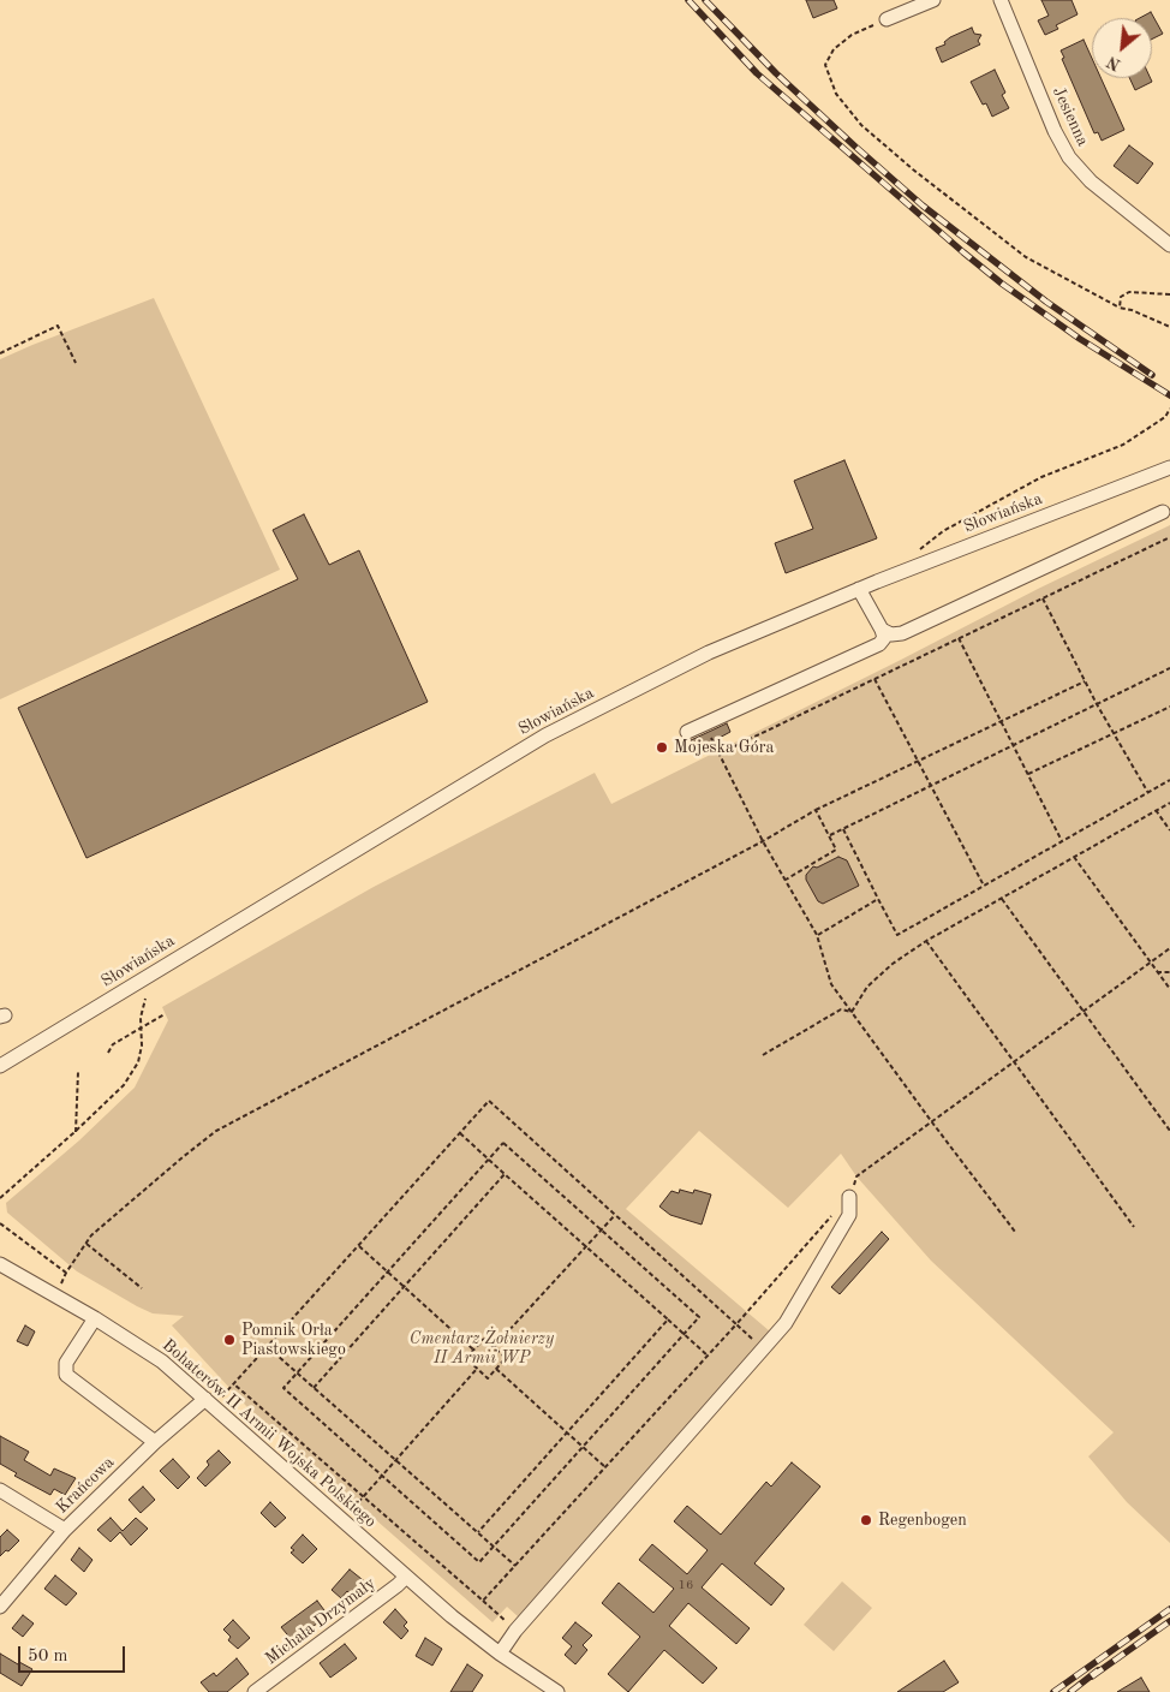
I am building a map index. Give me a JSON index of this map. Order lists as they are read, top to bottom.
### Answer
{
  "streets": {
    "street": [
      "Jesienna",
      "Słowiańska",
      "Bohaterów II Armii Wojska Polskiego",
      "Krańcowa",
      "Michała Drzymały"
    ]
  },
  "crossings": [
    ["Bohaterów II Armii Wojska Polskiego", "Krańcowa"],
    ["Bohaterów II Armii Wojska Polskiego", "Michała Drzymały"]
  ],
  "parks": ["Cmentarz Żołnierzy II Armii WP"],
  "places": ["Mojeska Góra", "Pomnik Orła Piastowskiego", "Regenbogen"],
  "house_numbers": ["16"],
  "scale_bar": "50 m",
  "north": "bottom left"
}
